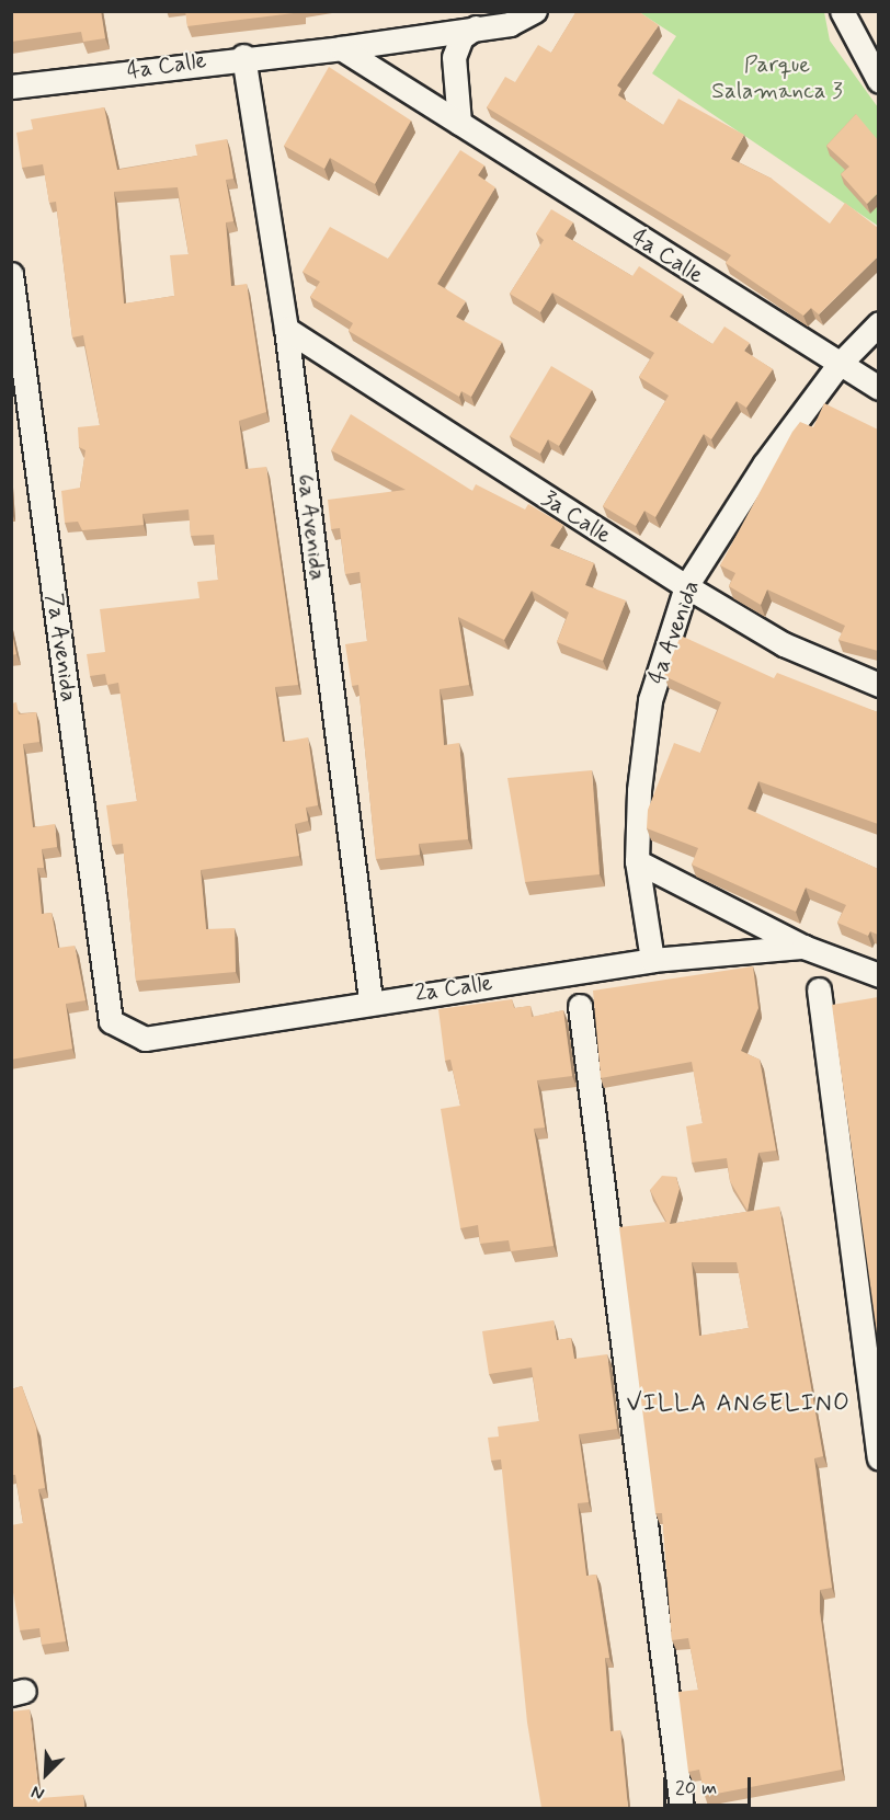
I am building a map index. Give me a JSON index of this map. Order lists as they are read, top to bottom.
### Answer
{
  "streets": {
    "street": [
      "4a Calle",
      "3a Calle",
      "6a Avenida",
      "4a Avenida",
      "7a Avenida",
      "2a Calle"
    ]
  },
  "crossings": [
    ["4a Calle", "6a Avenida"],
    ["4a Calle", "4a Avenida"],
    ["3a Calle", "6a Avenida"],
    ["3a Calle", "4a Avenida"],
    ["6a Avenida", "2a Calle"],
    ["4a Avenida", "2a Calle"],
    ["7a Avenida", "2a Calle"]
  ],
  "districts": ["VILLA ANGELINO"],
  "parks": ["Parque Salamanca 3"],
  "scale_bar": "20 m",
  "north": "bottom left"
}
